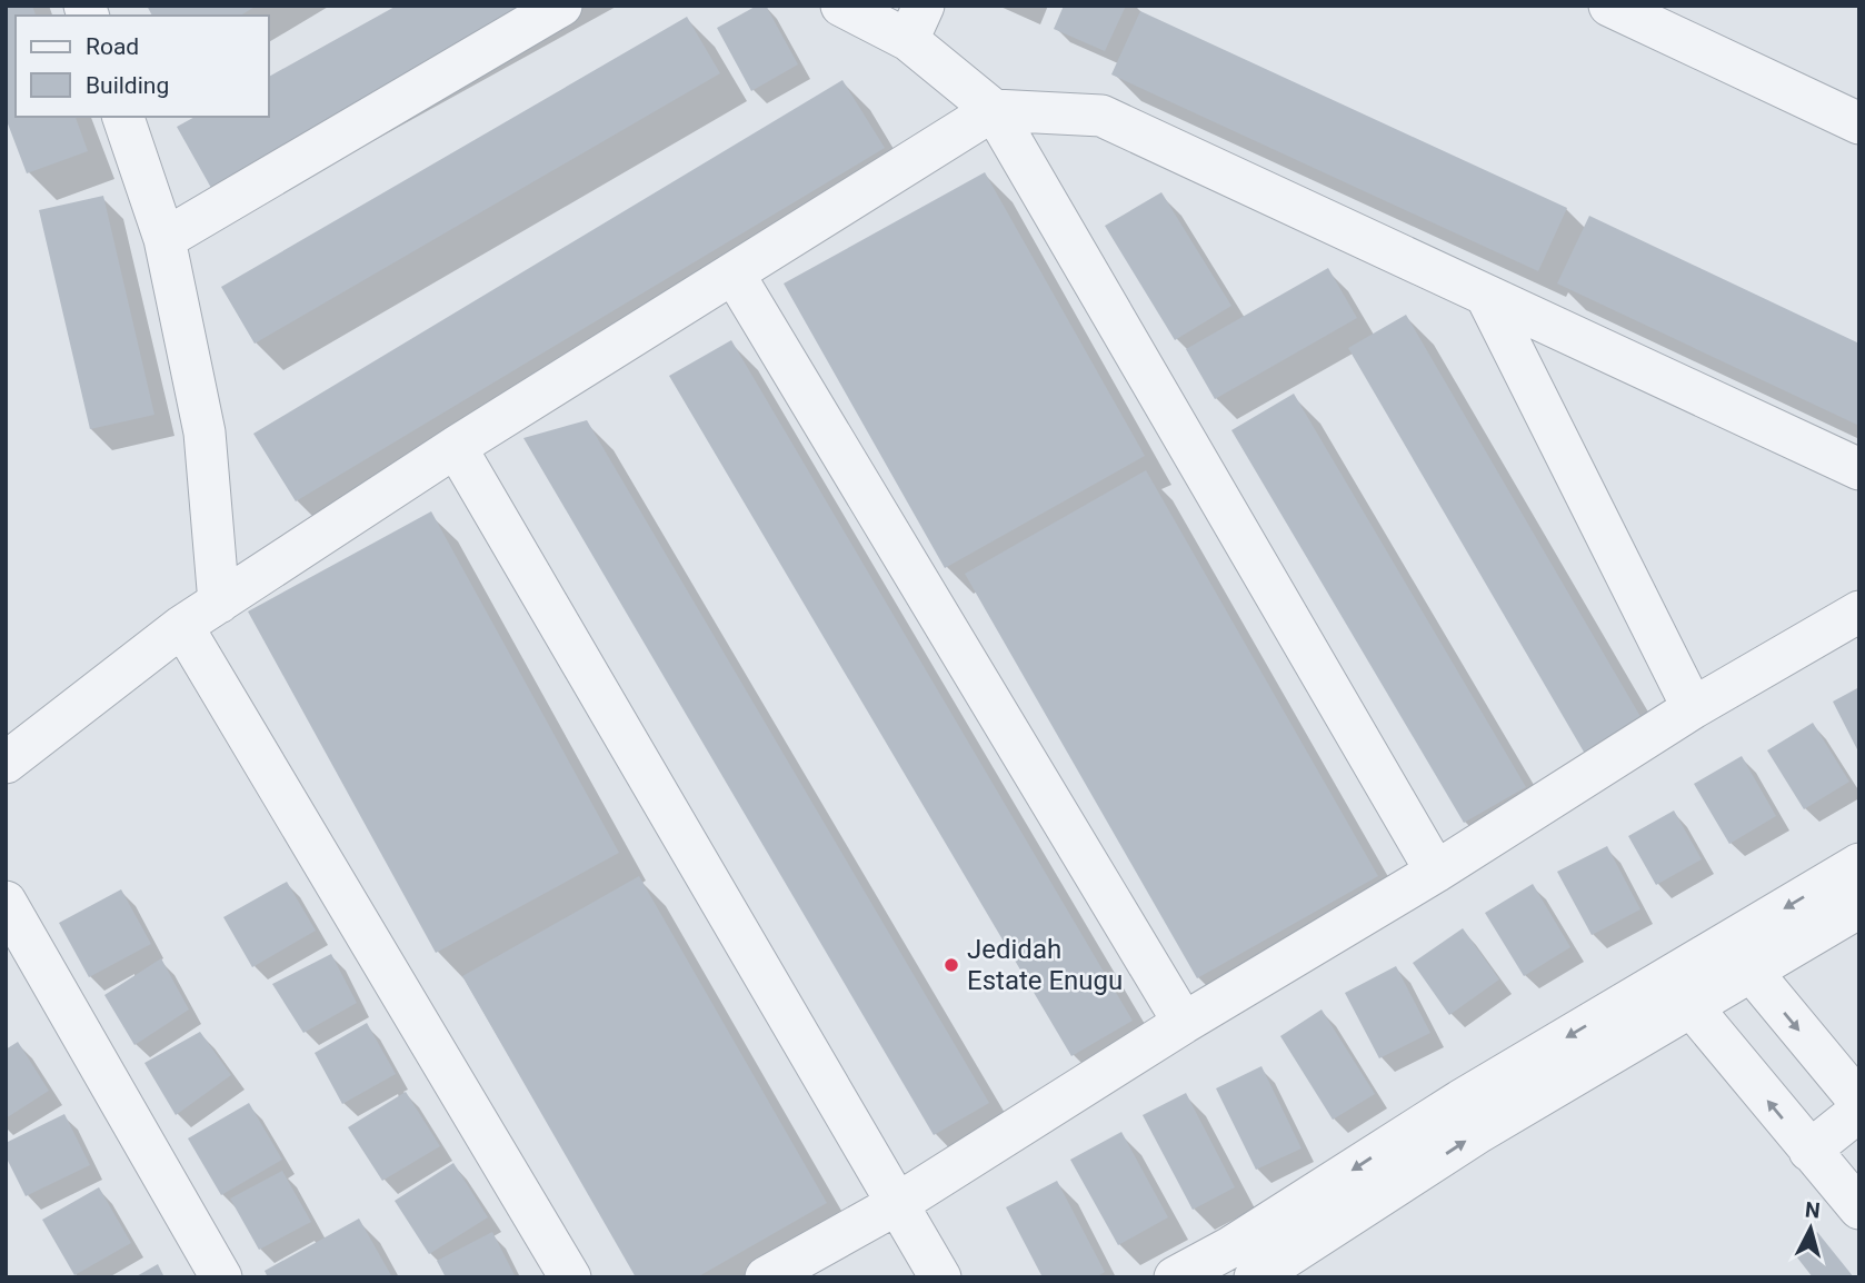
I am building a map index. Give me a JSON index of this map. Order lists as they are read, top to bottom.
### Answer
{
  "places": ["Jedidah Estate Enugu"],
  "legend": ["Road", "Building"],
  "north": "top"
}
